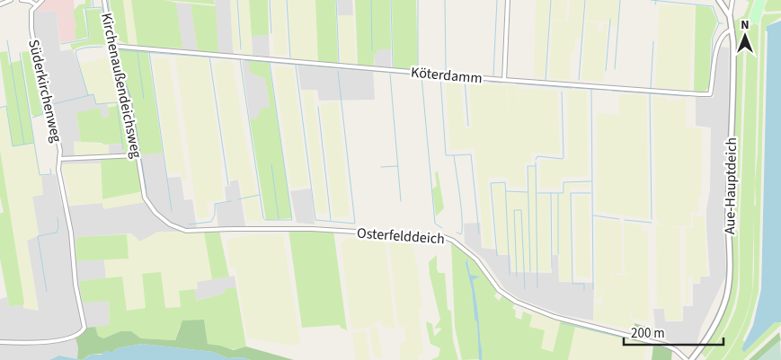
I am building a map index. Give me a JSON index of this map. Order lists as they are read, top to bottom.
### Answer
{
  "streets": {
    "street": [
      "Köterdamm",
      "Kirchenaußendeichsweg",
      "Süderkirchenweg",
      "Aue-Hauptdeich",
      "Osterfelddeich"
    ]
  },
  "crossings": [
    ["Köterdamm", "Kirchenaußendeichsweg"],
    ["Köterdamm", "Aue-Hauptdeich"],
    ["Kirchenaußendeichsweg", "Osterfelddeich"]
  ],
  "scale_bar": "200 m",
  "north": "top"
}
